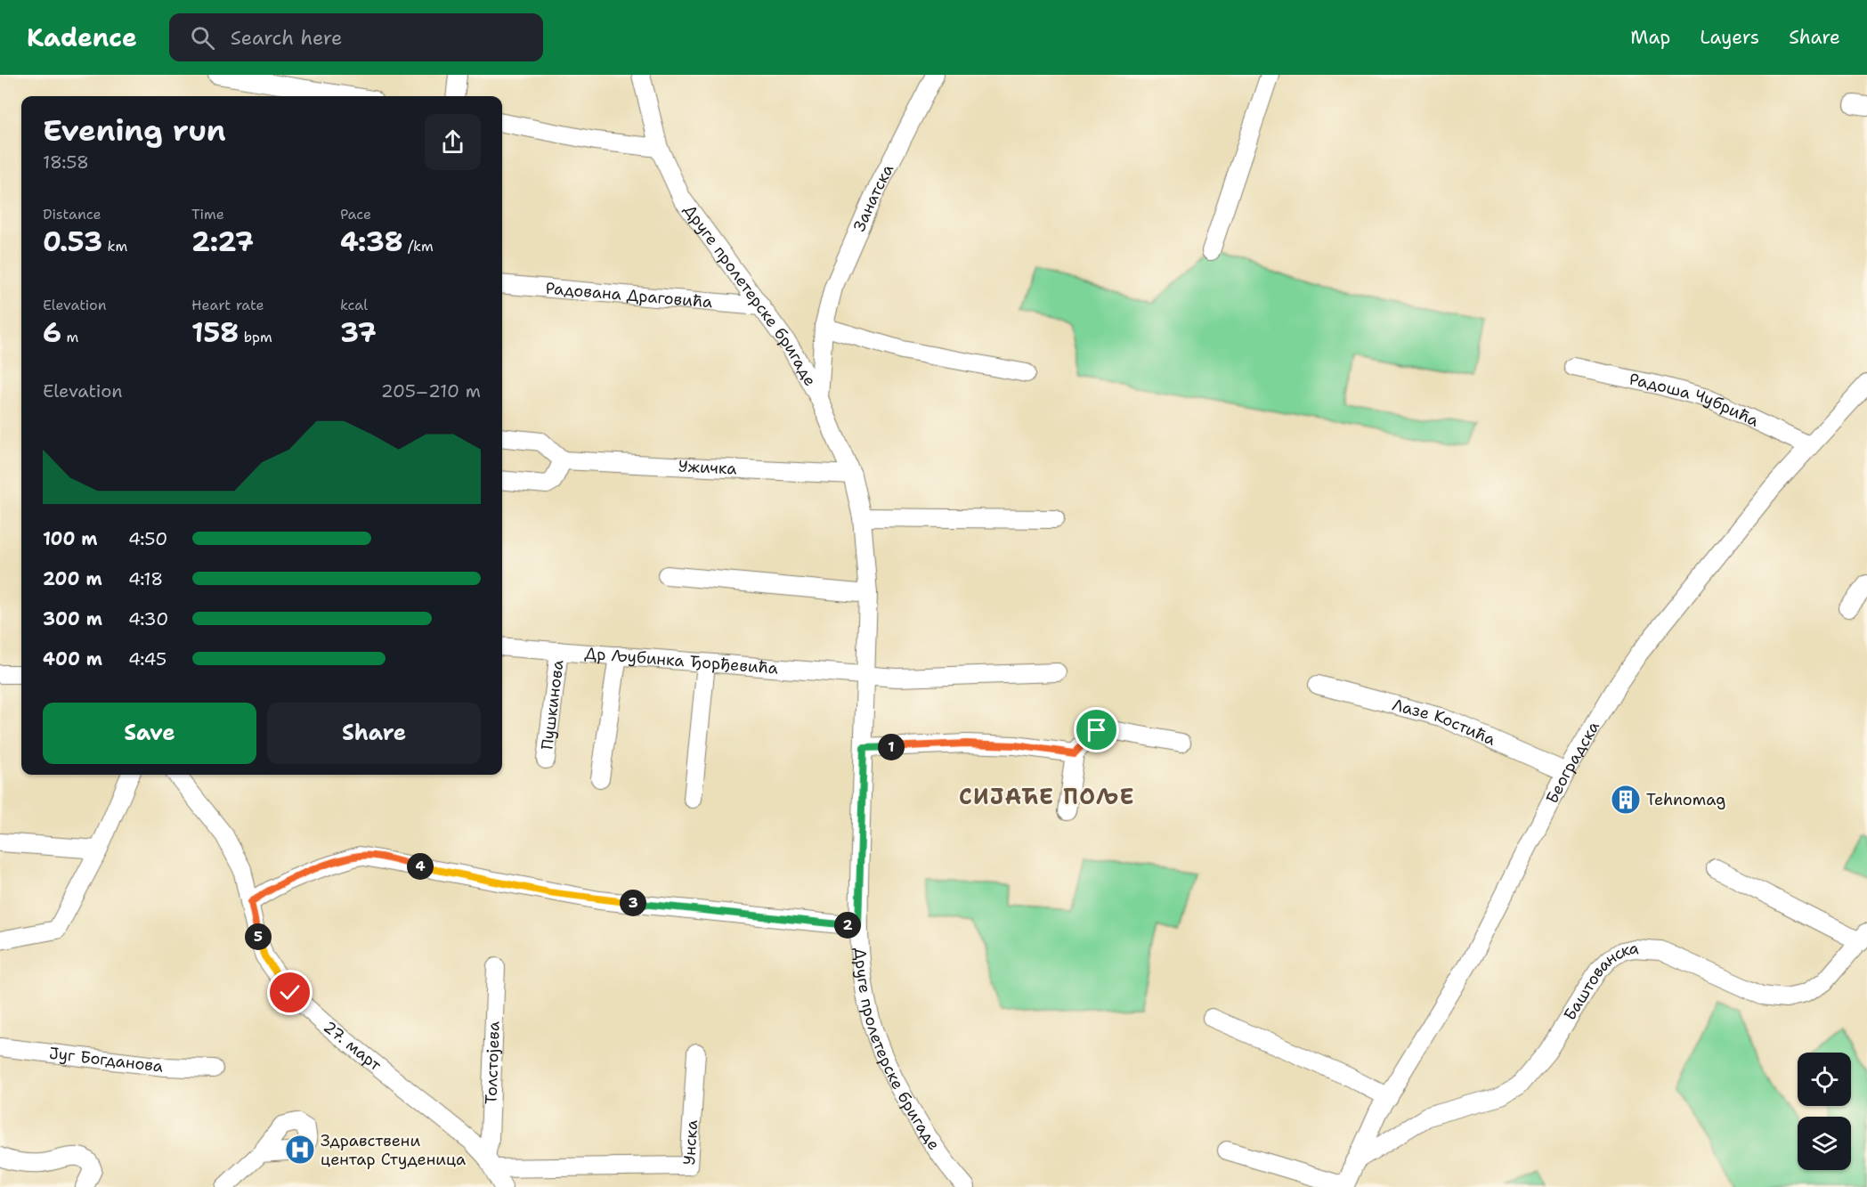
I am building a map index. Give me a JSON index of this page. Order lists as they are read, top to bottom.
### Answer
{
  "streets": {
    "street": [
      "Занатска",
      "Радована Драговића",
      "Друге пролетерске бригаде",
      "Радоша Чубрића",
      "Ужичка",
      "Др Љубинка Ђорђевића",
      "Пушкинова",
      "Лазе Костића",
      "Београдска",
      "Баштованска",
      "27. март",
      "Југ Богданова",
      "Толстојева",
      "Унска"
    ]
  },
  "crossings": [
    ["Занатска", "Друге пролетерске бригаде"],
    ["Радована Драговића", "Друге пролетерске бригаде"],
    ["Друге пролетерске бригаде", "Ужичка"],
    ["Друге пролетерске бригаде", "Др Љубинка Ђорђевића"],
    ["Радоша Чубрића", "Београдска"],
    ["Др Љубинка Ђорђевића", "Пушкинова"],
    ["Лазе Костића", "Београдска"],
    ["Београдска", "Баштованска"],
    ["27. март", "Толстојева"],
    ["27. март", "Унска"],
    ["Толстојева", "Унска"]
  ],
  "districts": ["СИЈАЋЕ ПОЉЕ"],
  "places": {
    "building": ["Tehnomag"],
    "hospital": ["Здравствени центар Студеница"]
  },
  "page": {
    "header": "Kadence",
    "search": "Search here",
    "nav": ["Map", "Layers", "Share"],
    "heading": ["Evening run", "18:58"],
    "stats": [
      ["Distance", "0.53 km"],
      ["Time", "2:27"],
      ["Pace", "4:38 /km"],
      ["Elevation", "6 m"],
      ["Heart rate", "158 bpm"],
      ["kcal", "37"]
    ],
    "chart": ["Elevation", "205–210 m"],
    "list": [
      {
        "name": "100 m",
        "note": "4:50"
      },
      {
        "name": "200 m",
        "note": "4:18"
      },
      {
        "name": "300 m",
        "note": "4:30"
      },
      {
        "name": "400 m",
        "note": "4:45"
      }
    ],
    "buttons": ["Save", "Share"],
    "pins": [
      "1",
      "4",
      "3",
      "2",
      "5"
    ]
  }
}
